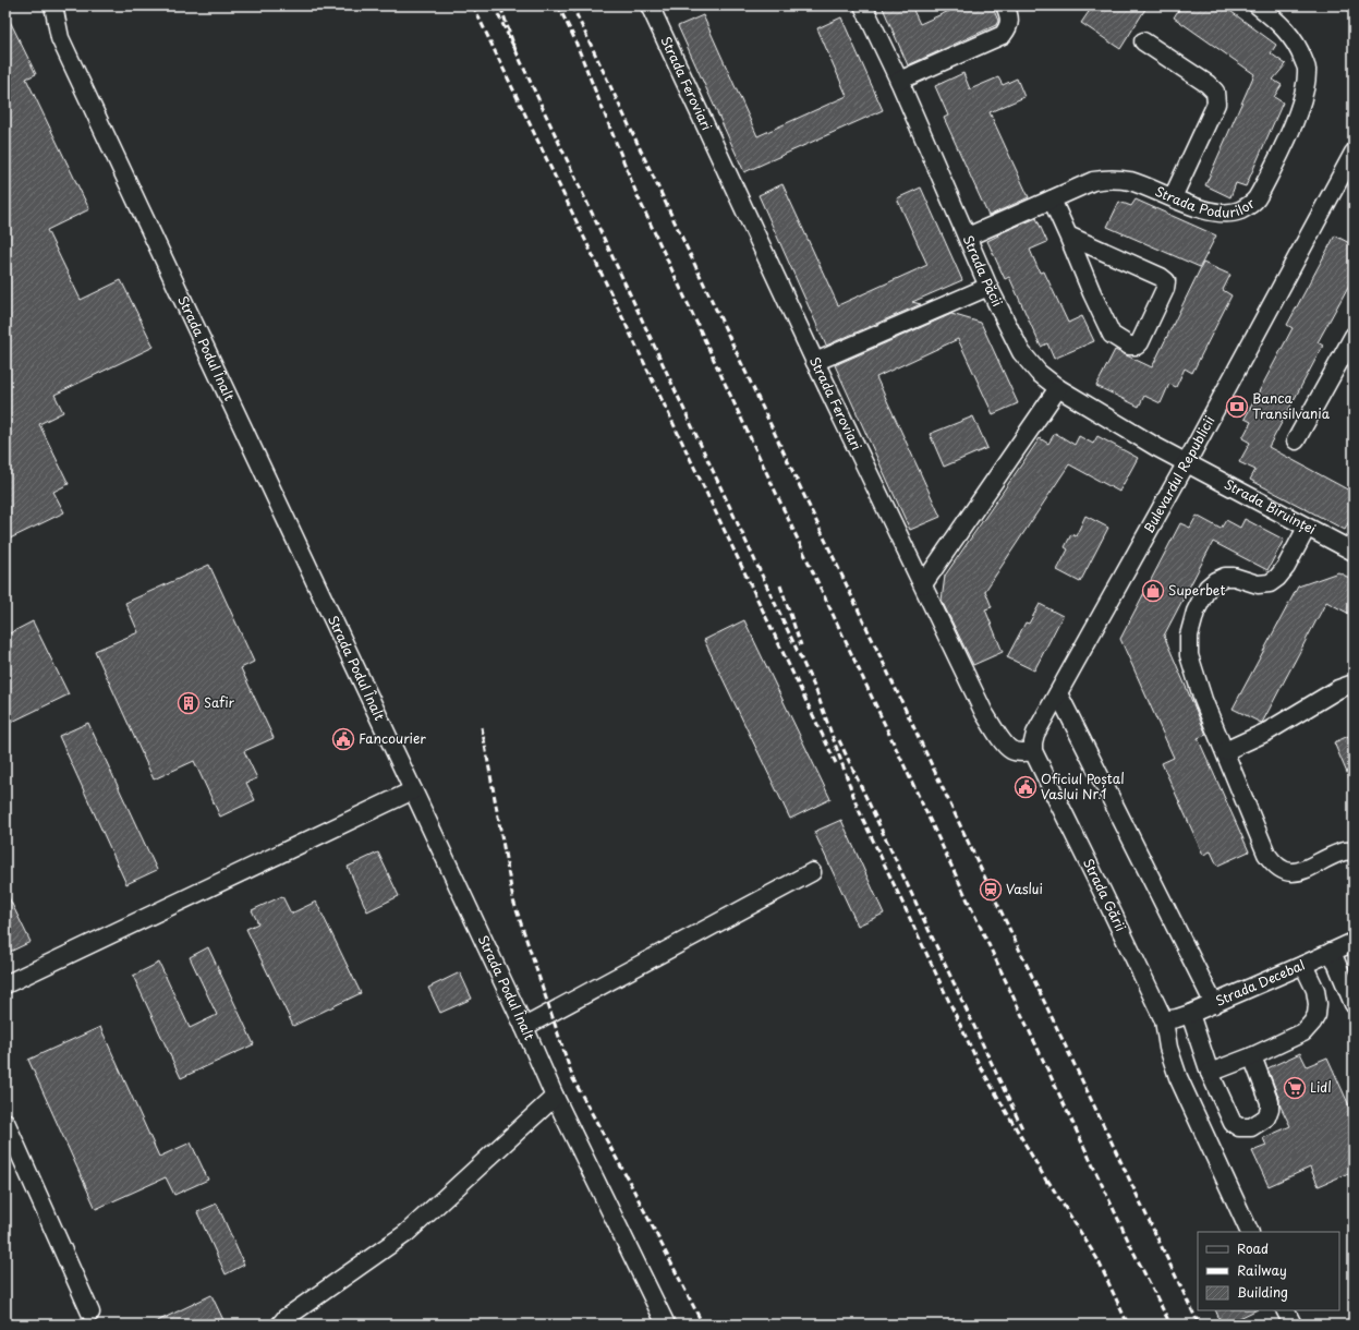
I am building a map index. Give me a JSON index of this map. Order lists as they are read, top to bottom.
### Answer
{
  "streets": {
    "street": [
      "Strada Feroviari",
      "Strada Podurilor",
      "Strada Păcii",
      "Strada Podul Înalt",
      "Bulevardul Republicii",
      "Strada Biruinței",
      "Strada Gării",
      "Strada Decebal"
    ]
  },
  "crossings": [
    ["Strada Podurilor", "Strada Păcii"],
    ["Strada Păcii", "Bulevardul Republicii"],
    ["Strada Păcii", "Strada Biruinței"],
    ["Bulevardul Republicii", "Strada Biruinței"],
    ["Bulevardul Republicii", "Strada Gării"],
    ["Strada Gării", "Strada Decebal"]
  ],
  "places": {
    "bank": ["Banca Transilvania"],
    "shop": ["Superbet"],
    "building": ["Safir"],
    "public building": ["Fancourier", "Oficiul Poștal Vaslui Nr.1"],
    "station": ["Vaslui"],
    "supermarket": ["Lidl"]
  },
  "legend": ["Road", "Railway", "Building"]
}
